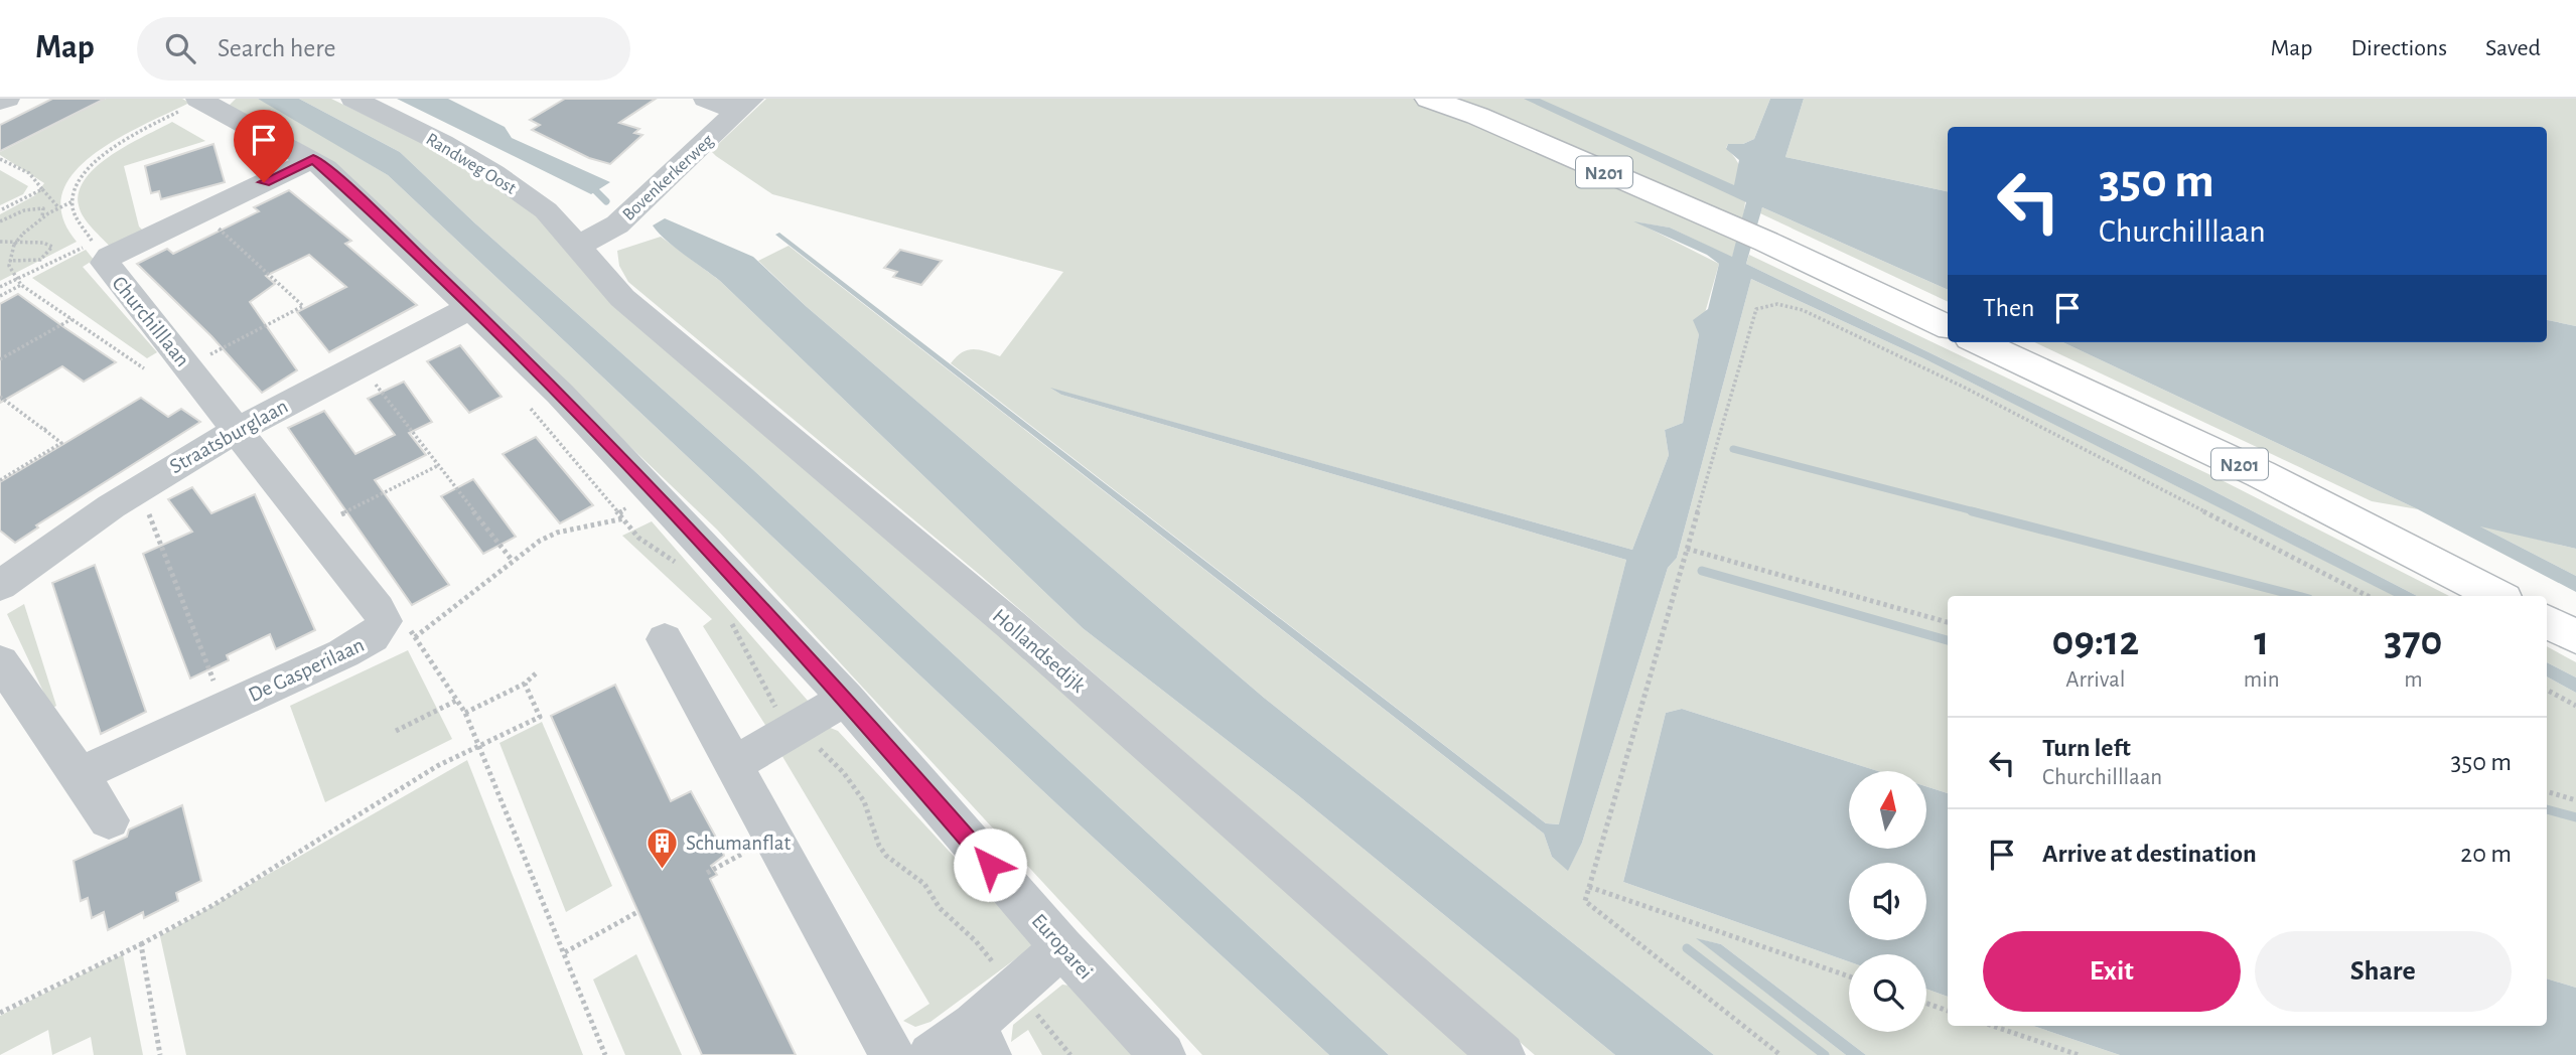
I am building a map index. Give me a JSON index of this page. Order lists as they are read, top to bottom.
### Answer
{
  "streets": {
    "highway": ["N201"],
    "street": [
      "Randweg Oost",
      "Bovenkerkerweg",
      "Churchilllaan",
      "Straatsburglaan",
      "Hollandsedijk",
      "De Gasperilaan",
      "Europarei"
    ]
  },
  "crossings": [
    ["Randweg Oost", "Bovenkerkerweg"],
    ["Randweg Oost", "Hollandsedijk"],
    ["Bovenkerkerweg", "Hollandsedijk"],
    ["Churchilllaan", "Straatsburglaan"],
    ["Churchilllaan", "De Gasperilaan"],
    ["Churchilllaan", "Europarei"],
    ["Straatsburglaan", "De Gasperilaan"],
    ["Straatsburglaan", "Europarei"]
  ],
  "places": {
    "building": ["Schumanflat"]
  },
  "north": "top",
  "page": {
    "header": "Map",
    "search": "Search here",
    "nav": ["Map", "Directions", "Saved"],
    "turn": ["350 m", "Churchilllaan"],
    "then": "Then",
    "eta": [
      "09:12",
      "Arrival",
      "1",
      "min",
      "370",
      "m"
    ],
    "list": [
      {
        "name": "Turn left",
        "note": "Churchilllaan",
        "value": "350 m"
      },
      {
        "name": "Arrive at destination",
        "value": "20 m"
      }
    ],
    "buttons": ["Exit", "Share"]
  }
}
